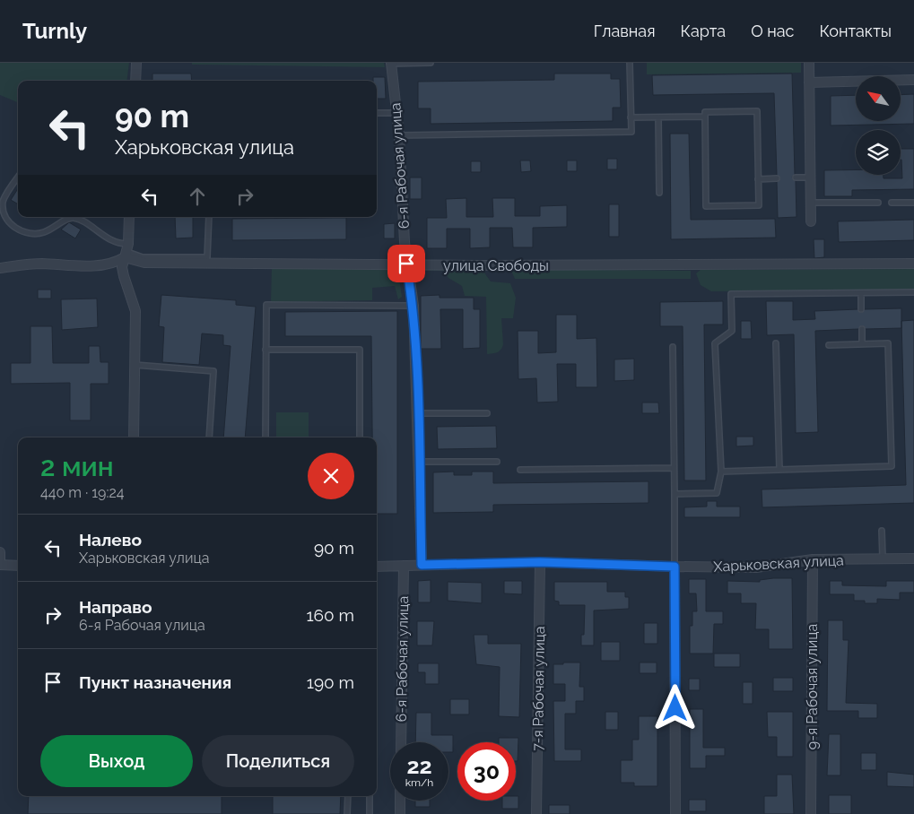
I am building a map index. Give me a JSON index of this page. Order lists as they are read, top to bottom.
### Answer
{
  "streets": {
    "street": [
      "6-я Рабочая улица",
      "улица Свободы",
      "Харьковская улица",
      "9-я Рабочая улица",
      "7-я Рабочая улица"
    ]
  },
  "crossings": [
    ["6-я Рабочая улица", "улица Свободы"],
    ["6-я Рабочая улица", "Харьковская улица"],
    ["Харьковская улица", "9-я Рабочая улица"],
    ["Харьковская улица", "7-я Рабочая улица"]
  ],
  "north": "top left",
  "page": {
    "header": "Turnly",
    "nav": [
      "Главная",
      "Карта",
      "О нас",
      "Контакты"
    ],
    "turn": ["90 m", "Харьковская улица"],
    "heading": ["2 мин", "440 m · 19:24"],
    "list": [
      {
        "name": "Налево",
        "note": "Харьковская улица",
        "value": "90 m"
      },
      {
        "name": "Направо",
        "note": "6-я Рабочая улица",
        "value": "160 m"
      },
      {
        "name": "Пункт назначения",
        "value": "190 m"
      }
    ],
    "buttons": ["Выход", "Поделиться"],
    "speed": "22 km/h",
    "limit": "30"
  }
}
